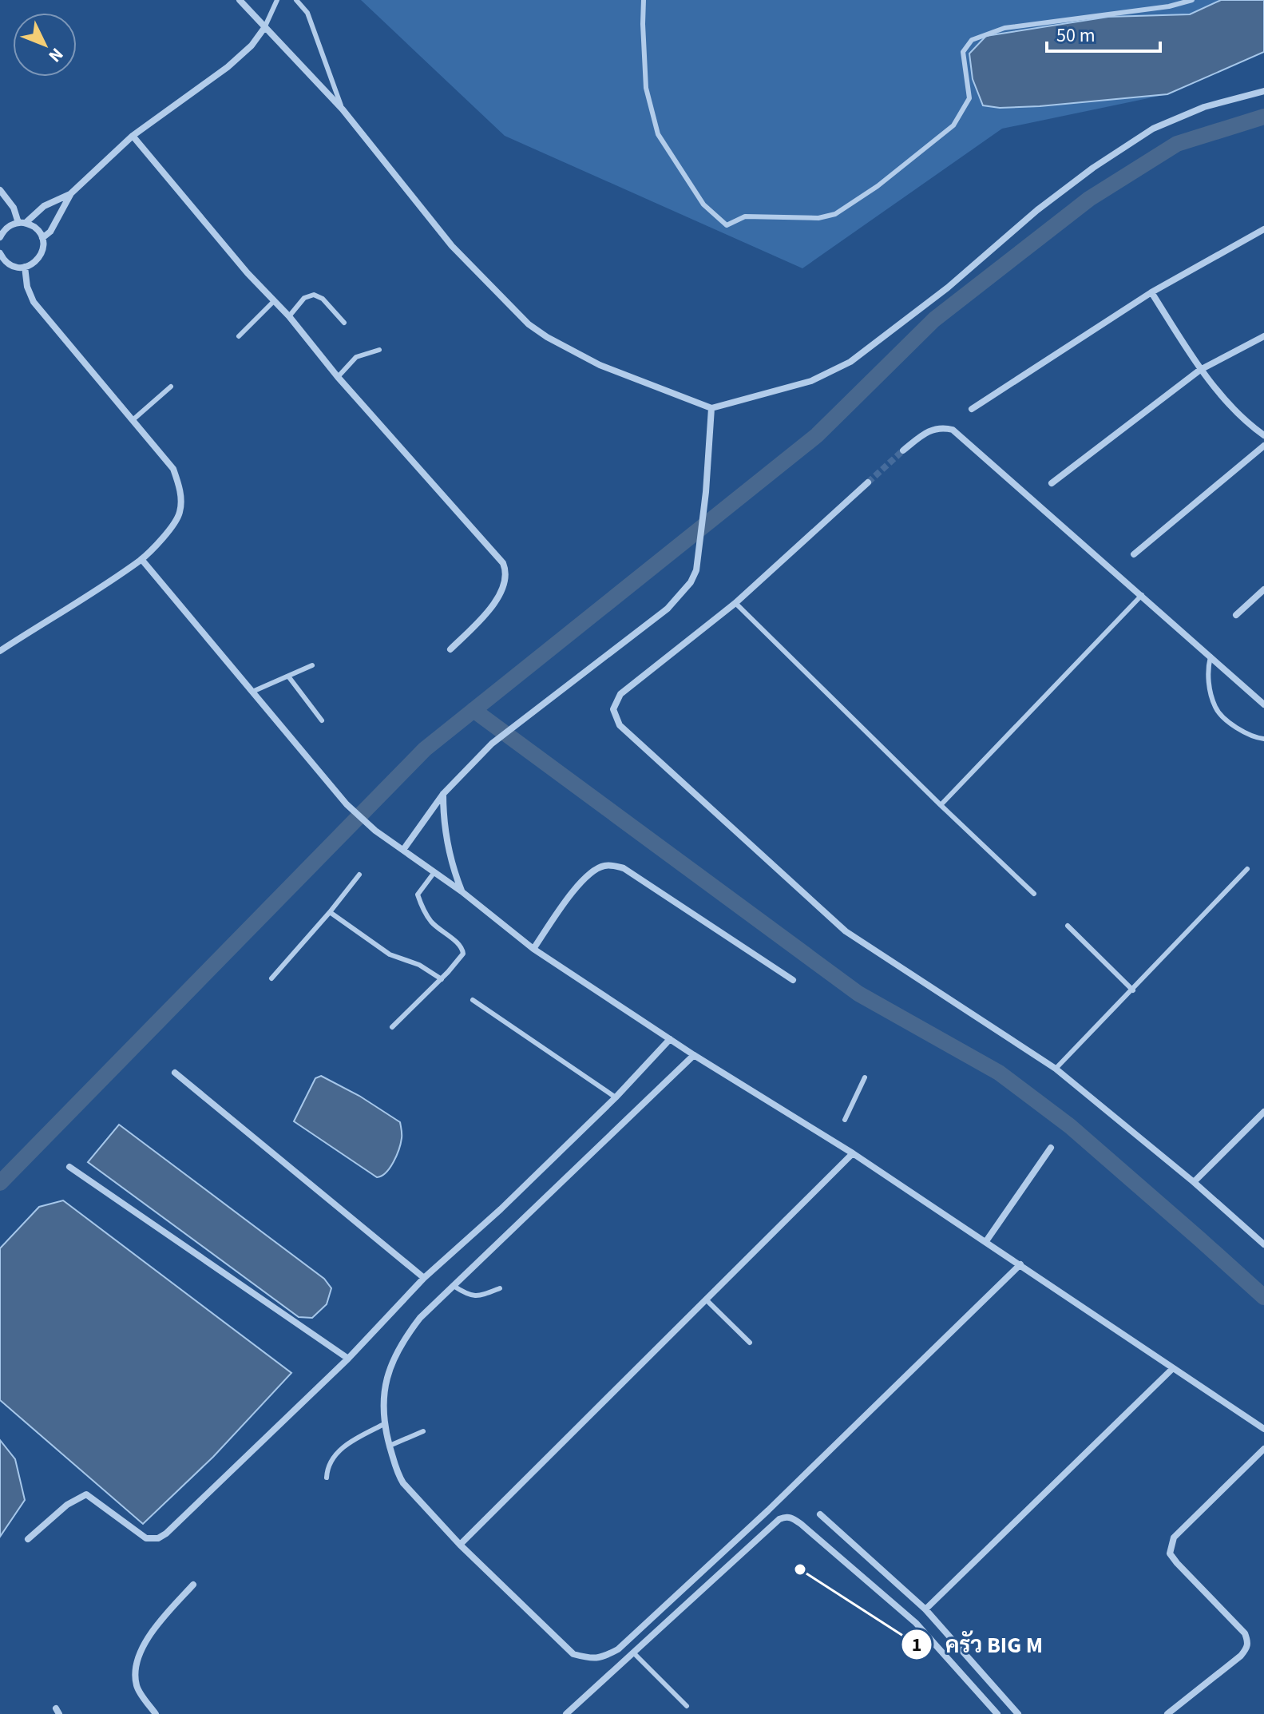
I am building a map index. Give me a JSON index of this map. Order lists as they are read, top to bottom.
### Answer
{
  "places": ["ครัว BIG M"],
  "scale_bar": "50 m",
  "north": "bottom right"
}
